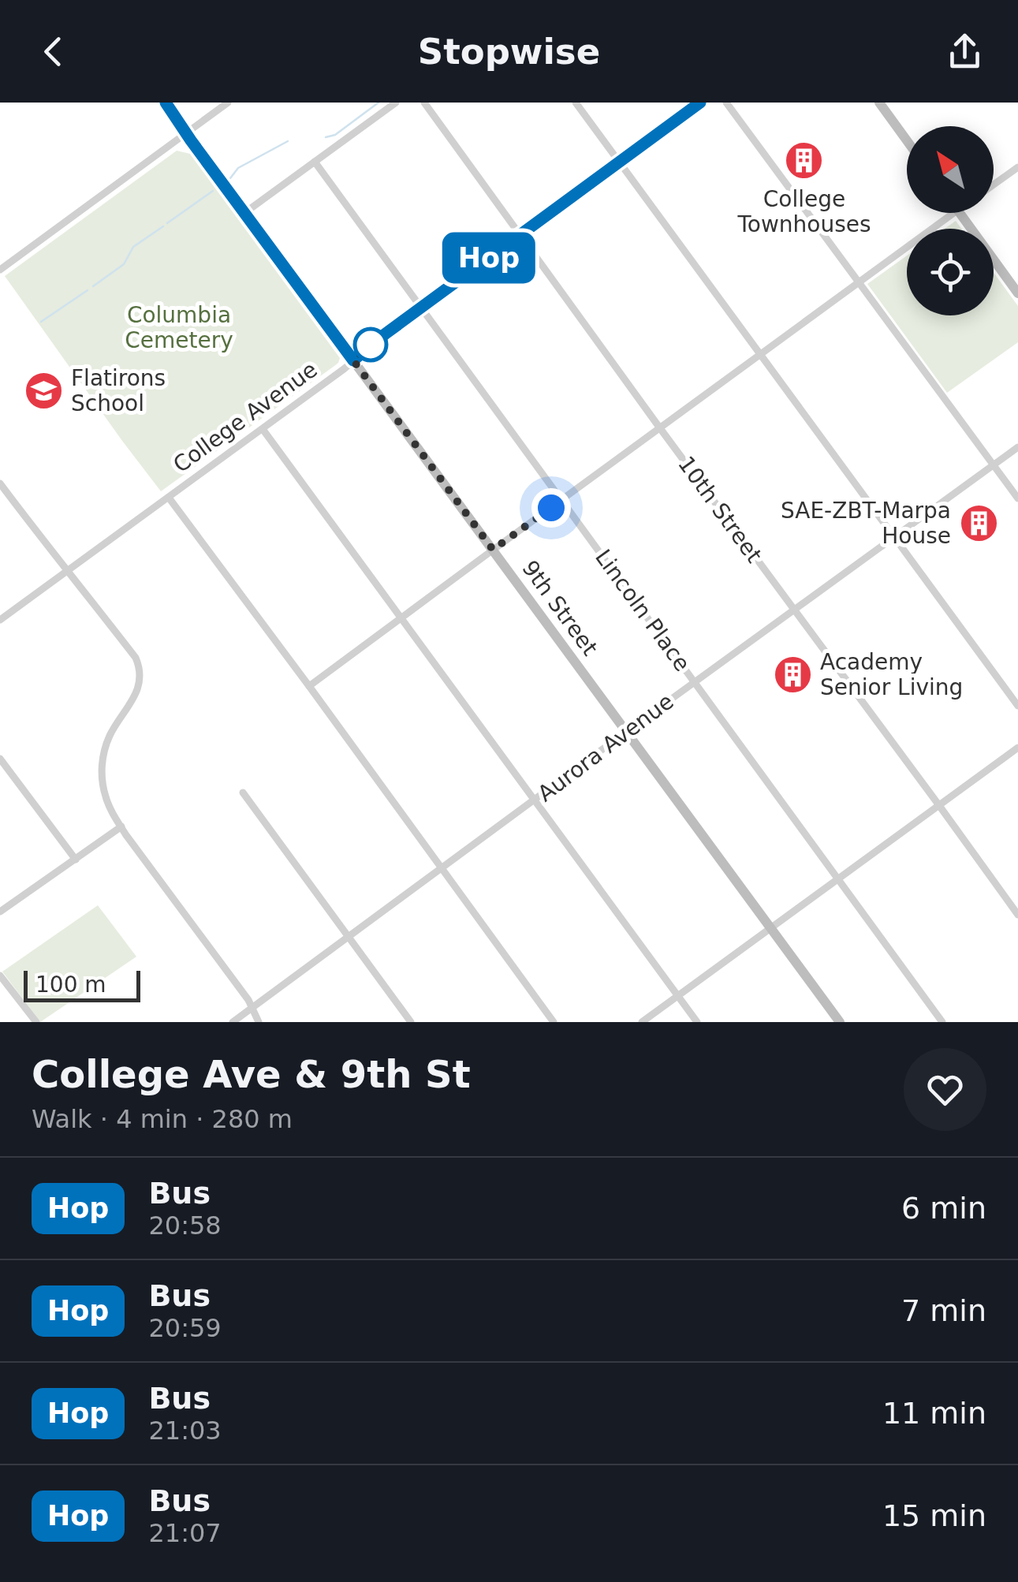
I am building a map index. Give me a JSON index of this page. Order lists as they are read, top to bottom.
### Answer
{
  "streets": {
    "street": [
      "College Avenue",
      "10th Street",
      "9th Street",
      "Lincoln Place",
      "Aurora Avenue"
    ]
  },
  "crossings": [
    ["College Avenue", "10th Street"],
    ["College Avenue", "9th Street"],
    ["College Avenue", "Lincoln Place"],
    ["10th Street", "Aurora Avenue"],
    ["9th Street", "Aurora Avenue"],
    ["Lincoln Place", "Aurora Avenue"]
  ],
  "parks": ["Columbia Cemetery"],
  "places": {
    "building": ["College Townhouses", "SAE-ZBT-Marpa House", "Academy Senior Living"],
    "school or university": ["Flatirons School"]
  },
  "lines": ["bus line Hop"],
  "scale_bar": "100 m",
  "north": "top left",
  "page": {
    "header": "Stopwise",
    "on_map": "Hop",
    "scale": "100 m",
    "heading": ["College Ave & 9th St", "Walk · 4 min · 280 m"],
    "list": [
      {
        "mark": "Hop",
        "name": "Bus",
        "note": "20:58",
        "value": "6 min"
      },
      {
        "mark": "Hop",
        "name": "Bus",
        "note": "20:59",
        "value": "7 min"
      },
      {
        "mark": "Hop",
        "name": "Bus",
        "note": "21:03",
        "value": "11 min"
      },
      {
        "mark": "Hop",
        "name": "Bus",
        "note": "21:07",
        "value": "15 min"
      }
    ]
  }
}
